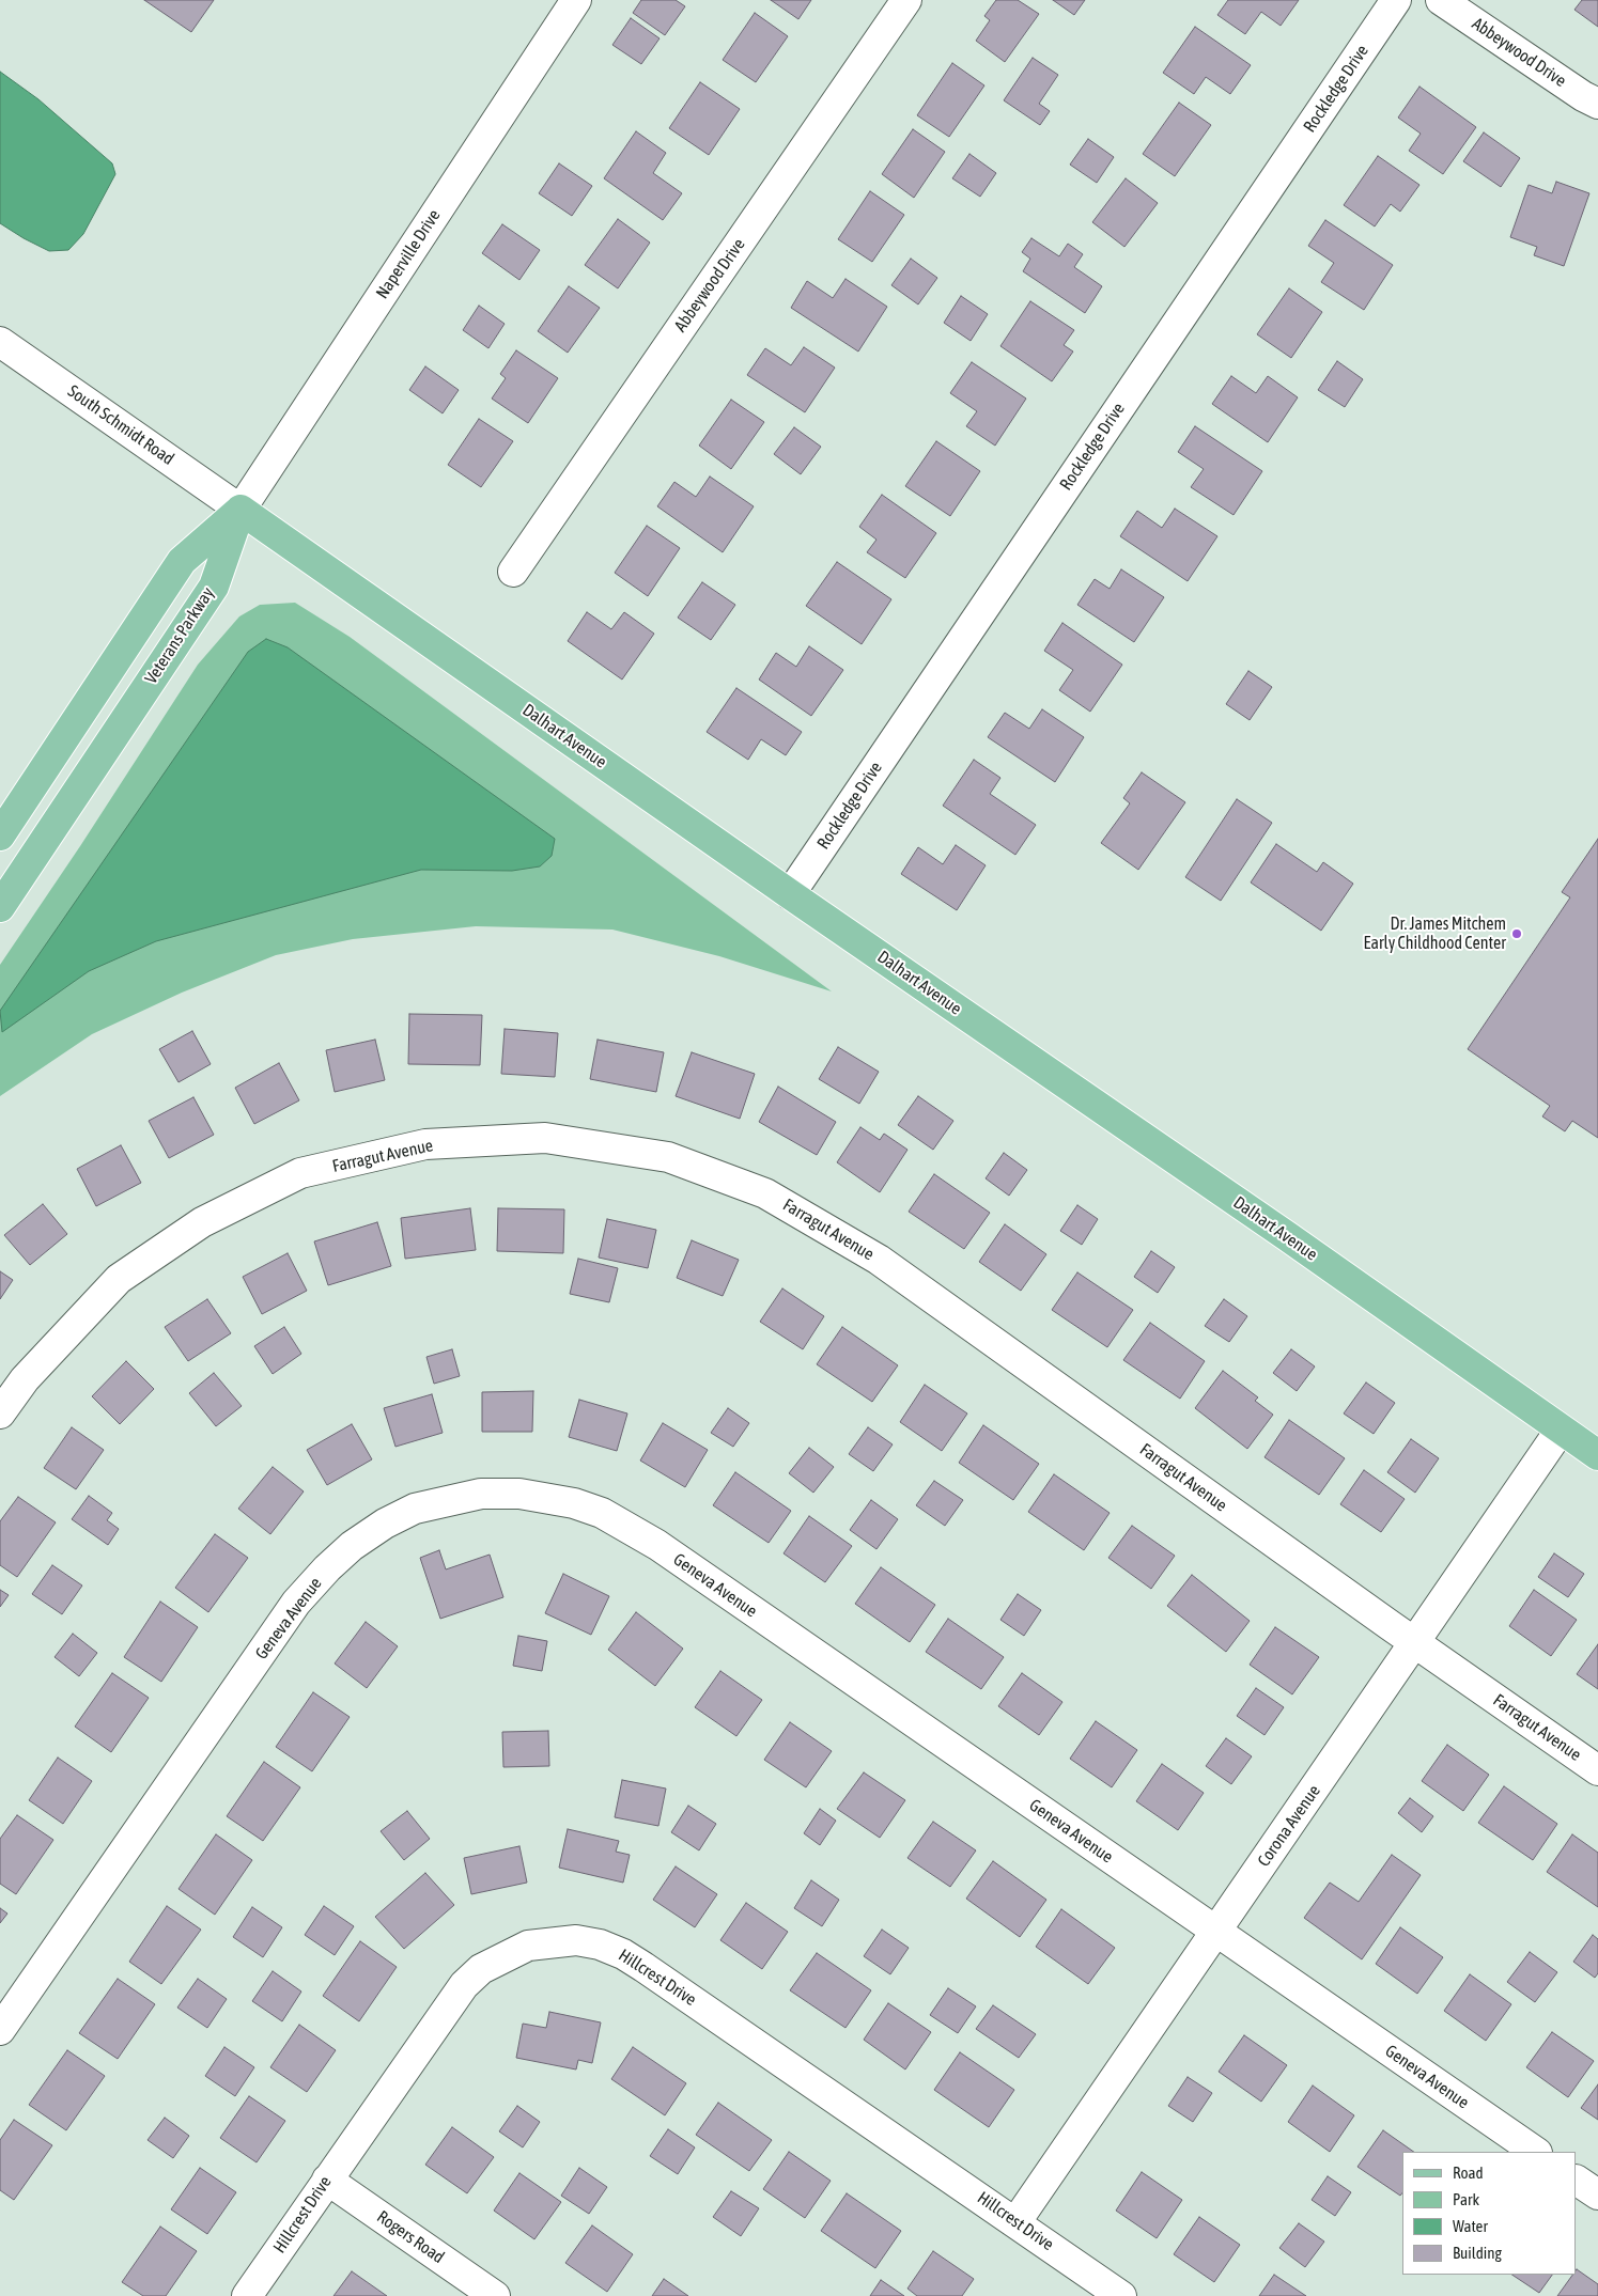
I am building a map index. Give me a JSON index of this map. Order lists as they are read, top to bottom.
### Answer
{
  "streets": {
    "main road": ["Veterans Parkway", "Dalhart Avenue"],
    "street": [
      "Abbeywood Drive",
      "Rockledge Drive",
      "Naperville Drive",
      "South Schmidt Road",
      "Farragut Avenue",
      "Geneva Avenue",
      "Corona Avenue",
      "Hillcrest Drive",
      "Rogers Road"
    ]
  },
  "crossings": [
    ["Rockledge Drive", "Dalhart Avenue"],
    ["Naperville Drive", "South Schmidt Road"],
    ["Naperville Drive", "Veterans Parkway"],
    ["Naperville Drive", "Dalhart Avenue"],
    ["South Schmidt Road", "Veterans Parkway"],
    ["South Schmidt Road", "Dalhart Avenue"],
    ["Veterans Parkway", "Dalhart Avenue"],
    ["Dalhart Avenue", "Corona Avenue"],
    ["Farragut Avenue", "Corona Avenue"],
    ["Geneva Avenue", "Corona Avenue"],
    ["Corona Avenue", "Hillcrest Drive"],
    ["Hillcrest Drive", "Rogers Road"]
  ],
  "places": ["Dr. James Mitchem Early Childhood Center"],
  "legend": [
    "Road",
    "Park",
    "Water",
    "Building"
  ]
}
